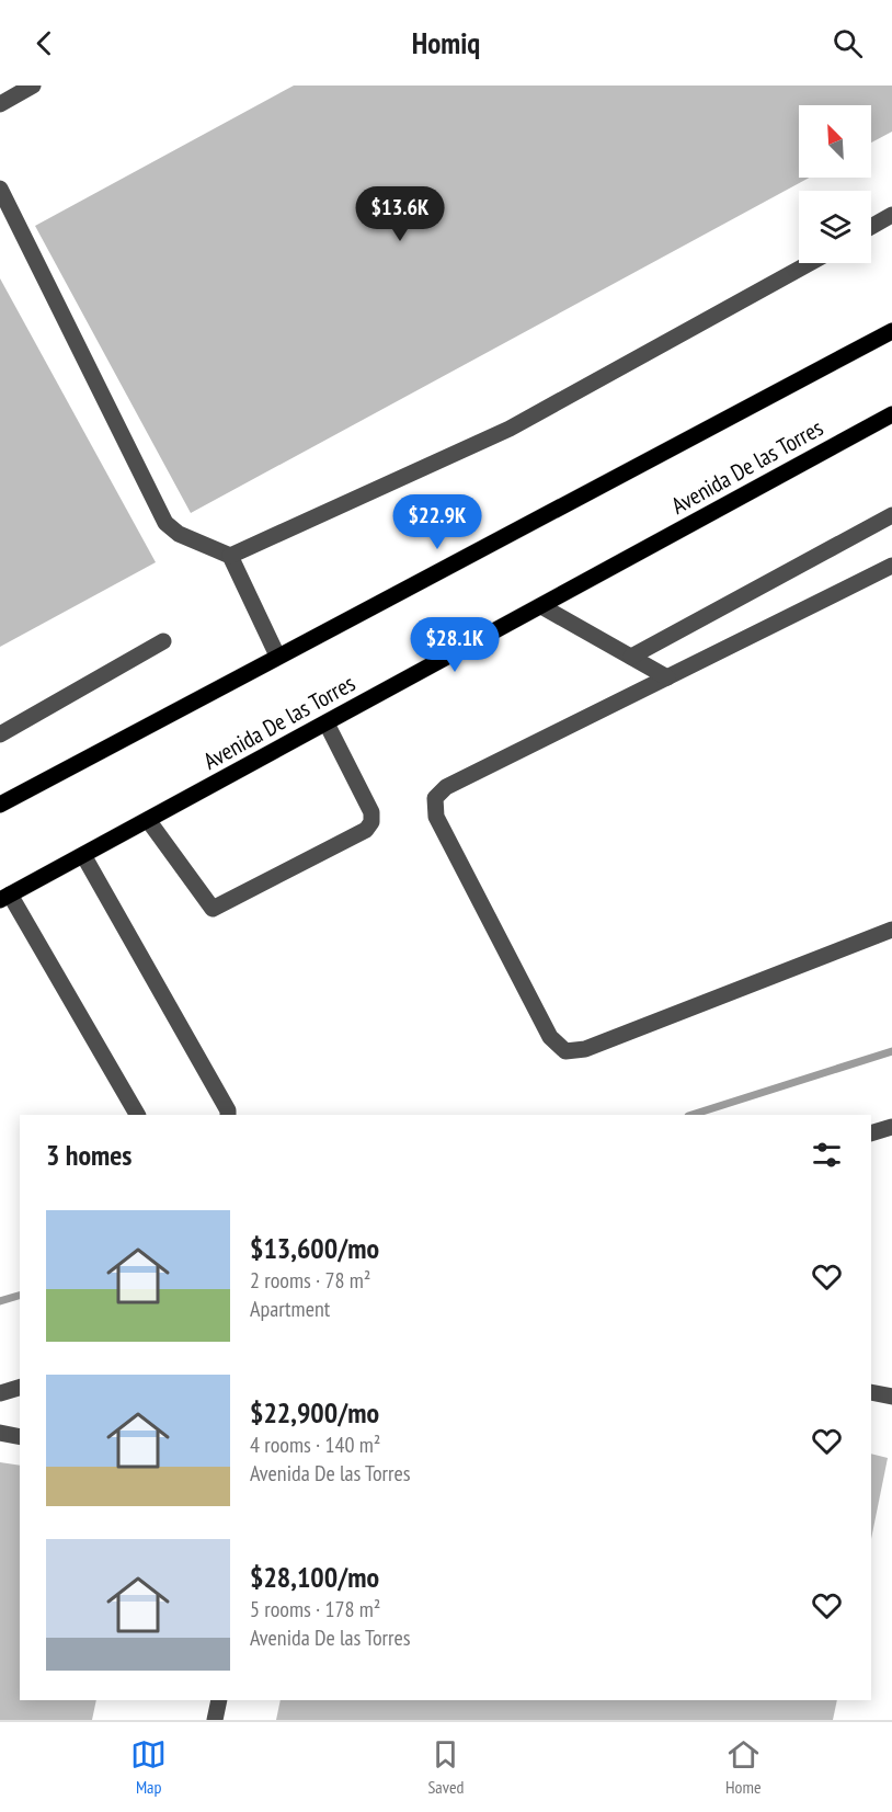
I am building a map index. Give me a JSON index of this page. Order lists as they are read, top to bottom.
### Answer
{
  "streets": {
    "main road": ["Avenida De las Torres"]
  },
  "north": "top left",
  "page": {
    "header": "Homiq",
    "price": ["$13.6K", "$22.9K", "$28.1K"],
    "heading": "3 homes",
    "list": [
      {
        "name": "$13,600/mo",
        "note": "2 rooms · 78 m² · Apartment"
      },
      {
        "name": "$22,900/mo",
        "note": "4 rooms · 140 m² · Avenida De las Torres"
      },
      {
        "name": "$28,100/mo",
        "note": "5 rooms · 178 m² · Avenida De las Torres"
      }
    ],
    "tabs": ["Map", "Saved", "Home"]
  }
}
